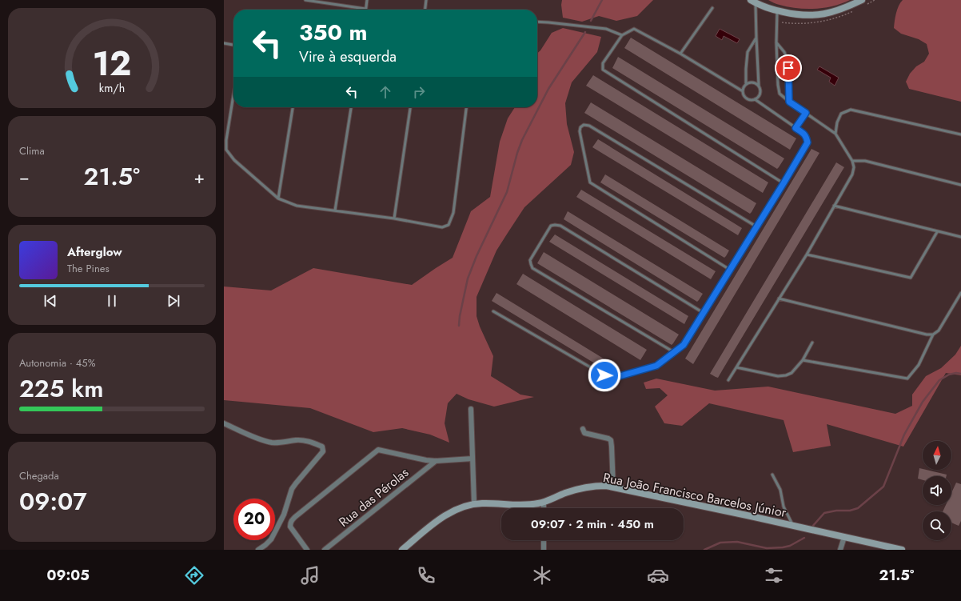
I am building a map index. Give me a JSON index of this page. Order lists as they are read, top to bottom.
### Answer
{
  "streets": {
    "street": ["Rua João Francisco Barcelos Júnior", "Rua das Pérolas"]
  },
  "north": "top",
  "page": {
    "turn": ["350 m", "Vire à esquerda"],
    "tile": [
      "Clima",
      ["Autonomia · 45%", "225 km"],
      ["Chegada", "09:07"]
    ],
    "heat": ["−", "21.5°", "+"],
    "song": ["Afterglow", "The Pines"],
    "limit": "20",
    "trip": "09:07 · 2 min · 450 m",
    "tabs": ["09:05", "21.5°"],
    "gauge": ["12", "km/h"]
  }
}
